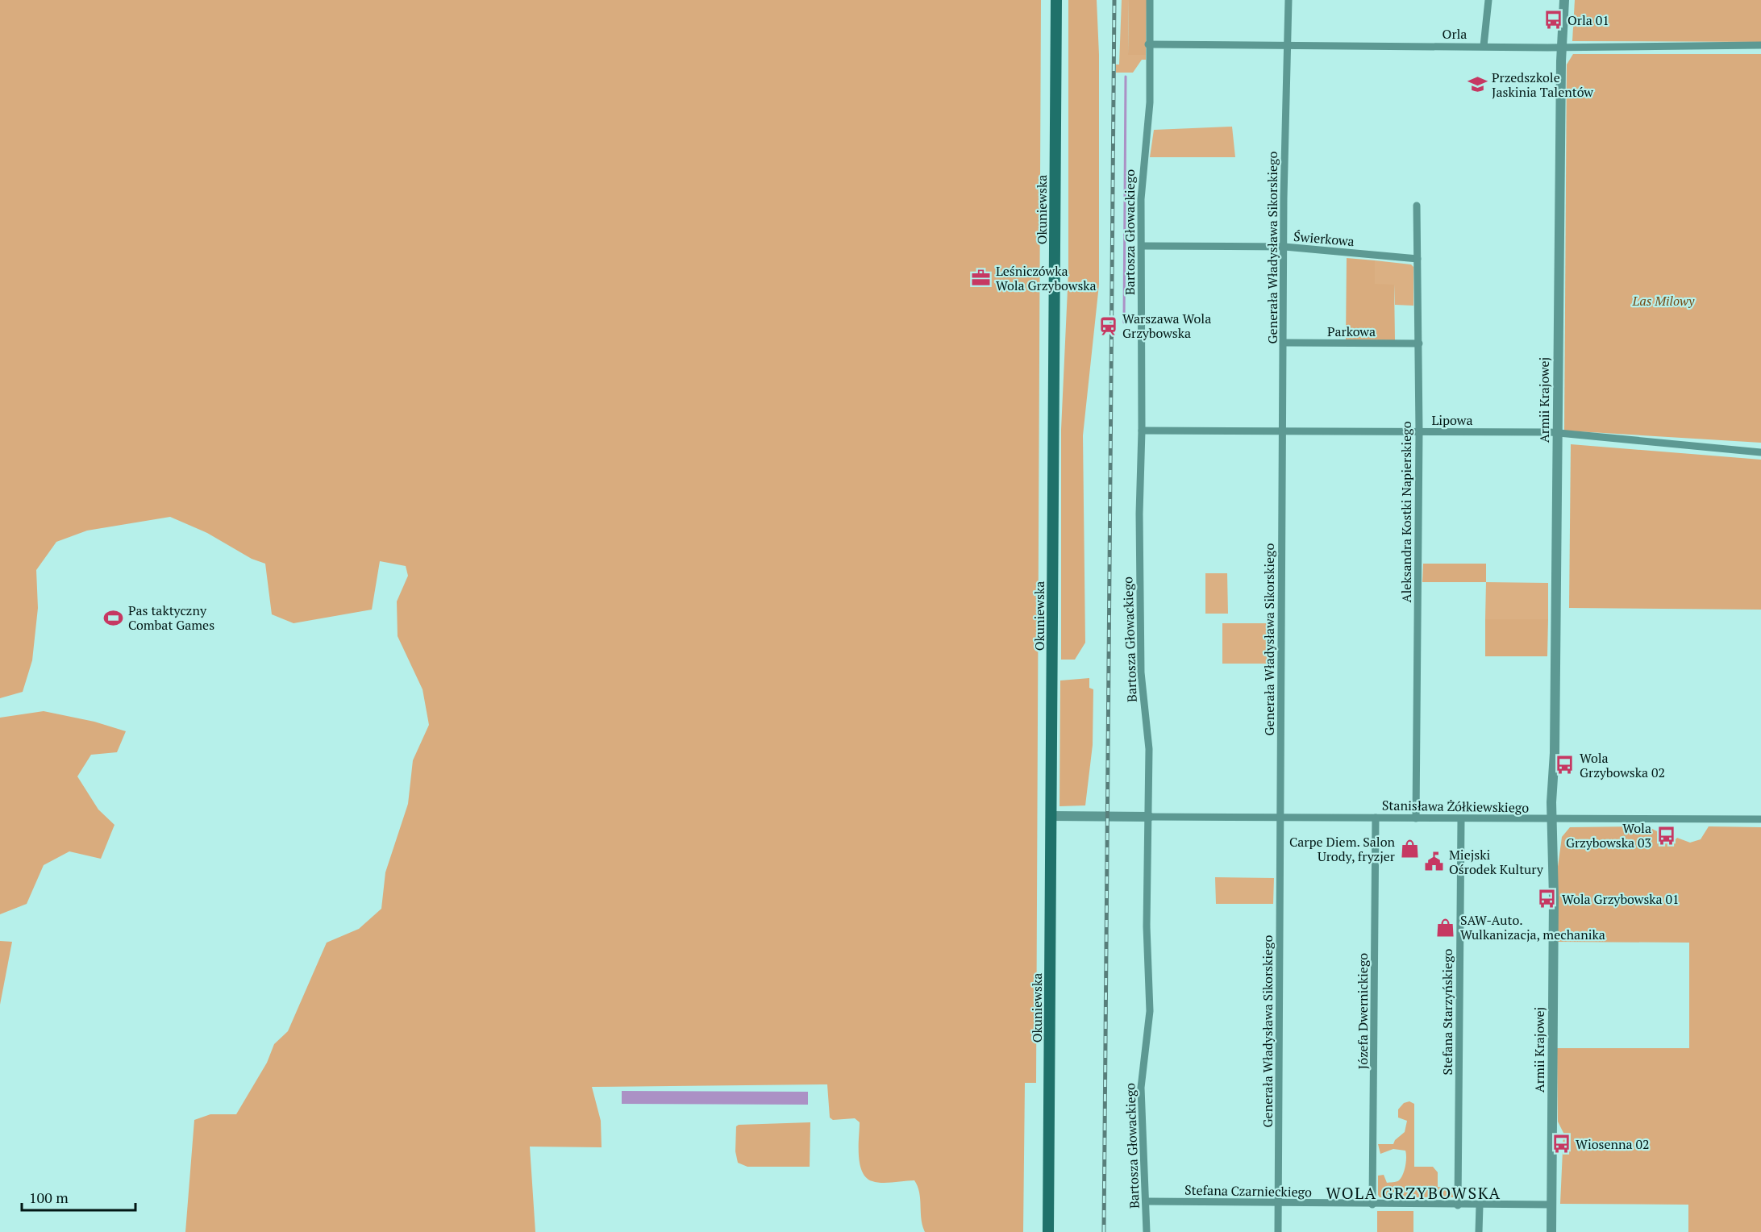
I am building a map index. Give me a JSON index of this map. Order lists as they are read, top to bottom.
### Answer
{
  "streets": {
    "main road": ["Okuniewska"],
    "street": [
      "Orla",
      "Bartosza Głowackiego",
      "Świerkowa",
      "Generała Władysława Sikorskiego",
      "Parkowa",
      "Armii Krajowej",
      "Lipowa",
      "Aleksandra Kostki Napierskiego",
      "Stanisława Żółkiewskiego",
      "Józefa Dwernickiego",
      "Stefana Starzyńskiego",
      "Stefana Czarnieckiego"
    ]
  },
  "crossings": [
    ["Orla", "Bartosza Głowackiego"],
    ["Orla", "Generała Władysława Sikorskiego"],
    ["Orla", "Armii Krajowej"],
    ["Bartosza Głowackiego", "Świerkowa"],
    ["Bartosza Głowackiego", "Lipowa"],
    ["Bartosza Głowackiego", "Stanisława Żółkiewskiego"],
    ["Bartosza Głowackiego", "Stefana Czarnieckiego"],
    ["Świerkowa", "Generała Władysława Sikorskiego"],
    ["Świerkowa", "Aleksandra Kostki Napierskiego"],
    ["Generała Władysława Sikorskiego", "Parkowa"],
    ["Generała Władysława Sikorskiego", "Lipowa"],
    ["Generała Władysława Sikorskiego", "Stanisława Żółkiewskiego"],
    ["Generała Władysława Sikorskiego", "Stefana Czarnieckiego"],
    ["Parkowa", "Aleksandra Kostki Napierskiego"],
    ["Armii Krajowej", "Lipowa"],
    ["Armii Krajowej", "Stanisława Żółkiewskiego"],
    ["Armii Krajowej", "Stefana Czarnieckiego"],
    ["Lipowa", "Aleksandra Kostki Napierskiego"],
    ["Aleksandra Kostki Napierskiego", "Stanisława Żółkiewskiego"],
    ["Stanisława Żółkiewskiego", "Józefa Dwernickiego"],
    ["Stanisława Żółkiewskiego", "Stefana Starzyńskiego"],
    ["Józefa Dwernickiego", "Stefana Czarnieckiego"],
    ["Stefana Starzyńskiego", "Stefana Czarnieckiego"]
  ],
  "districts": ["WOLA GRZYBOWSKA"],
  "parks": ["Las Milowy"],
  "places": {
    "bus stop": [
      "Orla 01",
      "Wola Grzybowska 02",
      "Wola Grzybowska 03",
      "Wola Grzybowska 01",
      "Wiosenna 02"
    ],
    "school or university": ["Przedszkole Jaskinia Talentów"],
    "office": ["Leśniczówka Wola Grzybowska"],
    "station": ["Warszawa Wola Grzybowska"],
    "sports": ["Pas taktyczny Combat Games"],
    "shop": ["Carpe Diem. Salon Urody, fryzjer", "SAW-Auto. Wulkanizacja, mechanika"],
    "public building": ["Miejski Ośrodek Kultury"]
  },
  "scale_bar": "100 m"
}
